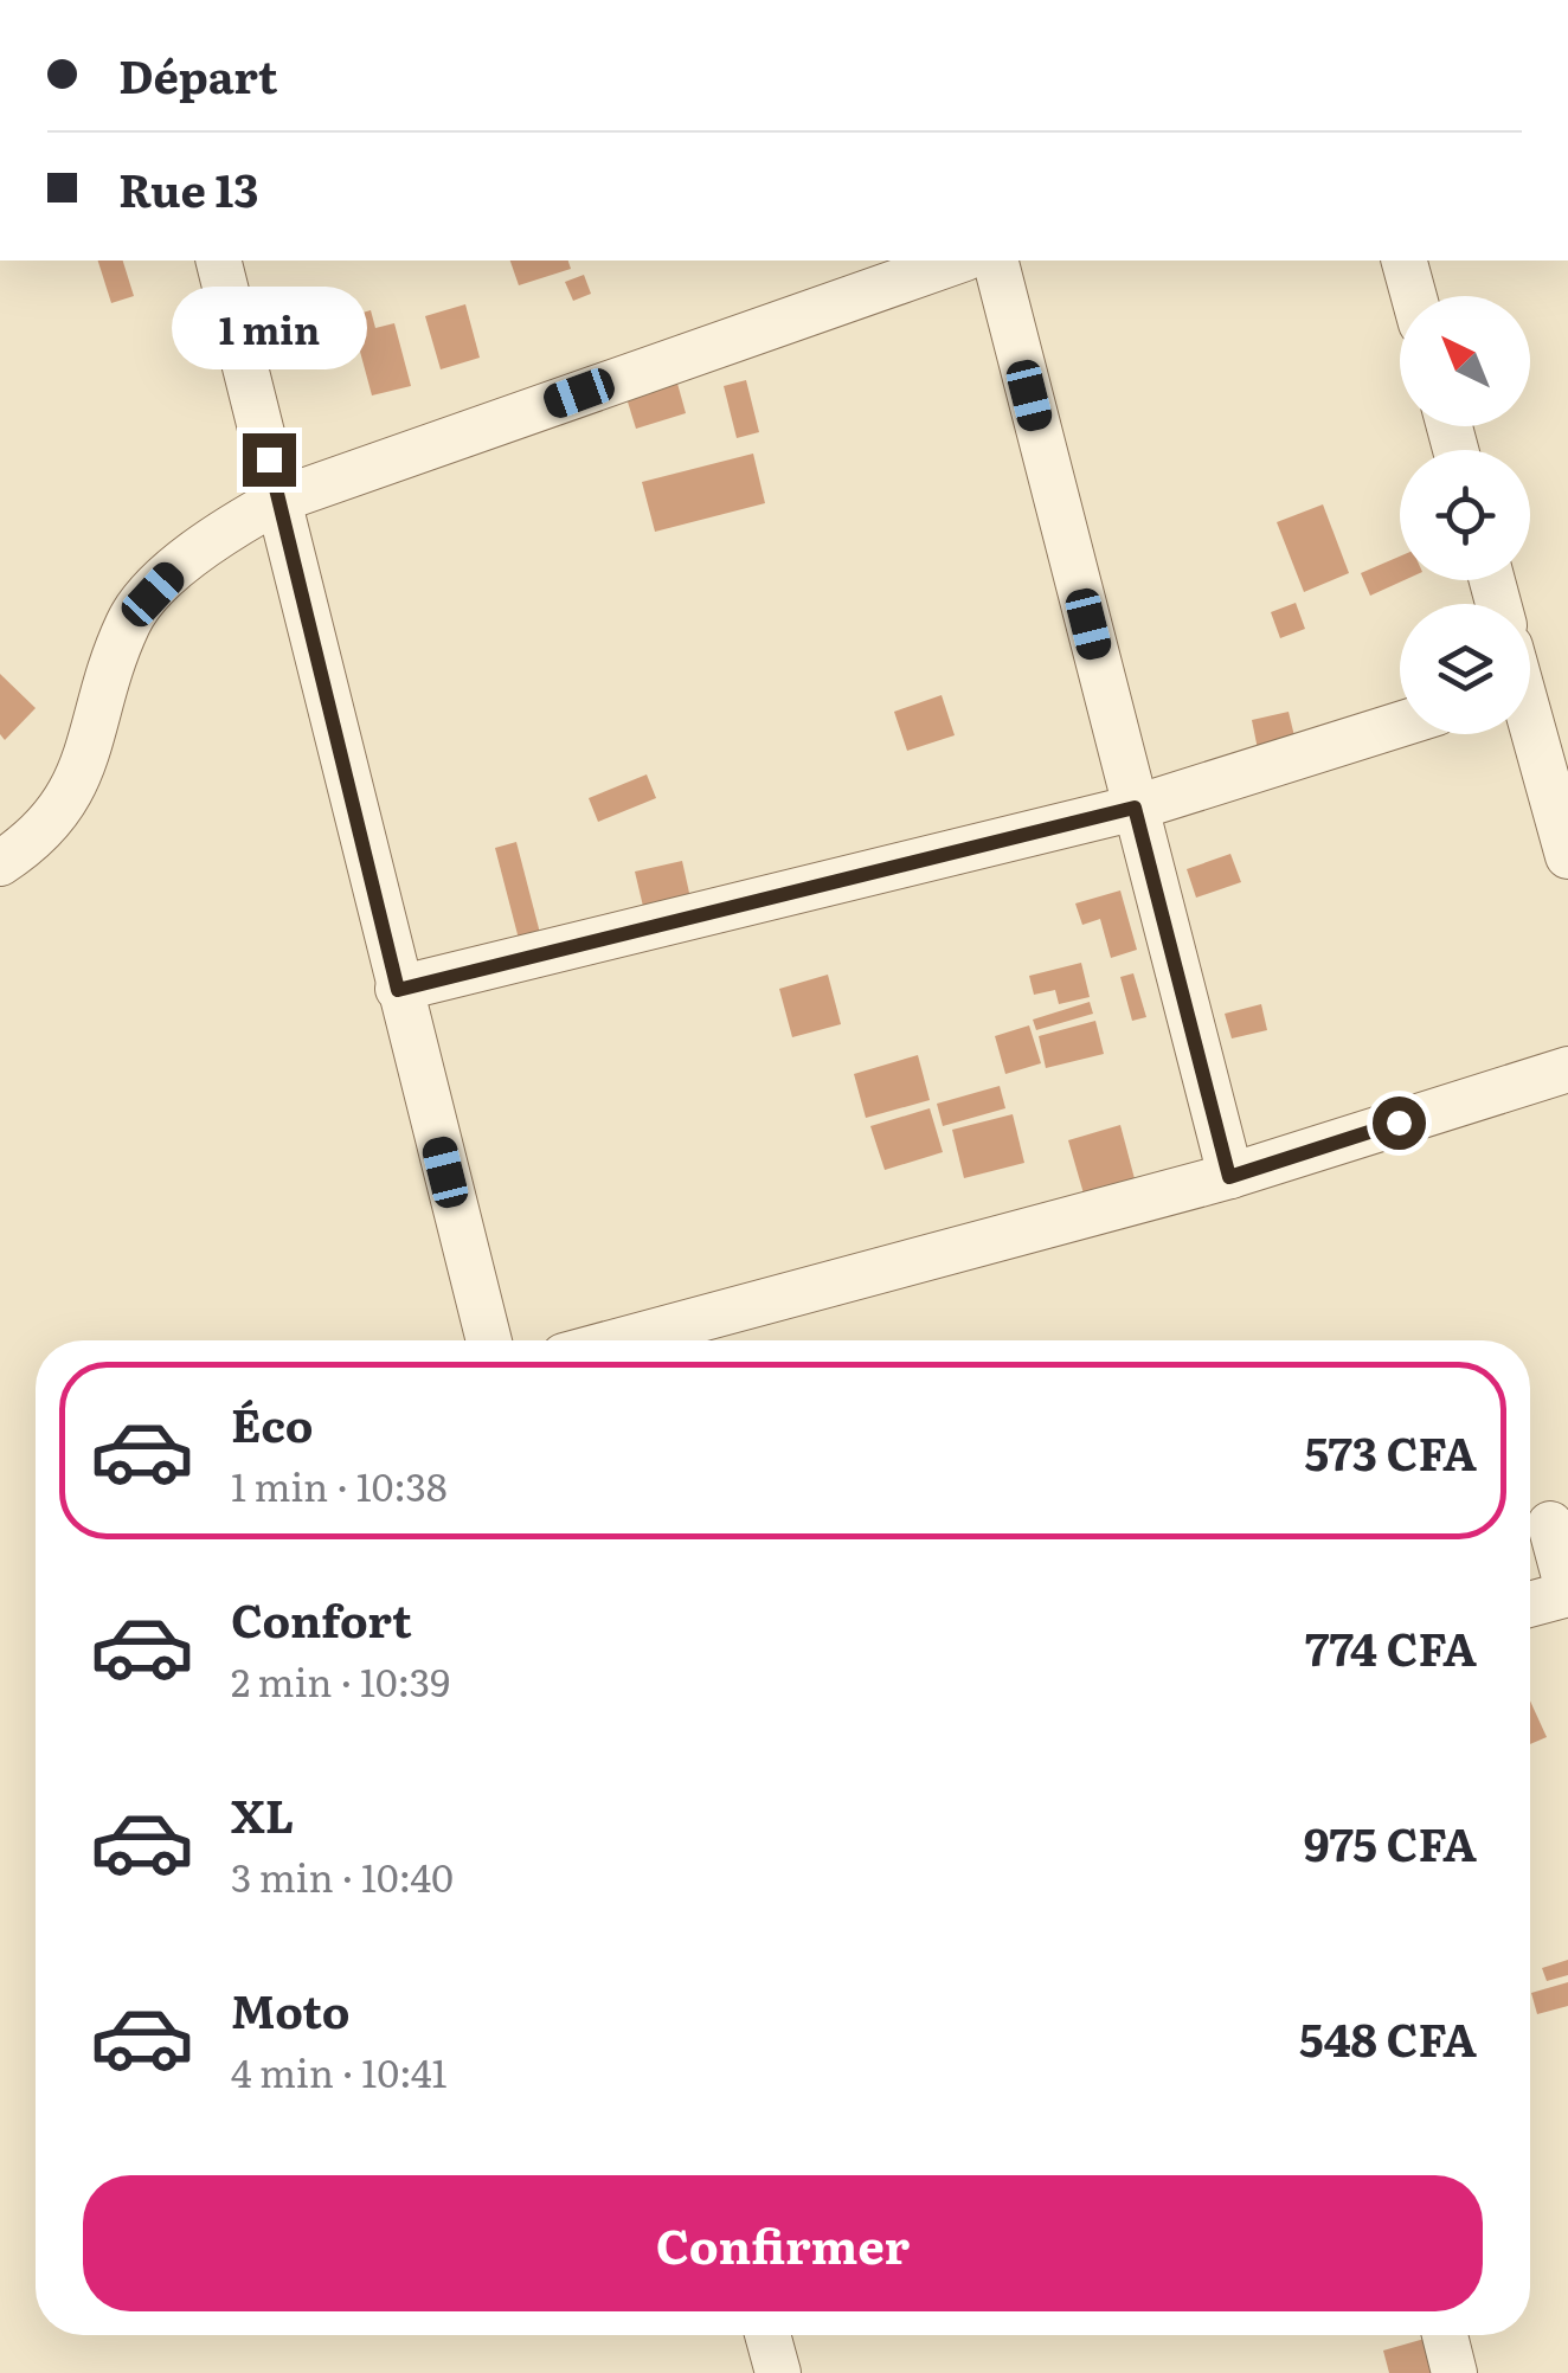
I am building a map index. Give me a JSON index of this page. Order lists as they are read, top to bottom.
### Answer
{
  "north": "top left",
  "page": {
    "banner": ["Départ", "Rue 13"],
    "bubble": "1 min",
    "list": [
      {
        "name": "Éco",
        "note": "1 min · 10:38",
        "value": "573 CFA"
      },
      {
        "name": "Confort",
        "note": "2 min · 10:39",
        "value": "774 CFA"
      },
      {
        "name": "XL",
        "note": "3 min · 10:40",
        "value": "975 CFA"
      },
      {
        "name": "Moto",
        "note": "4 min · 10:41",
        "value": "548 CFA"
      }
    ],
    "buttons": "Confirmer"
  }
}
